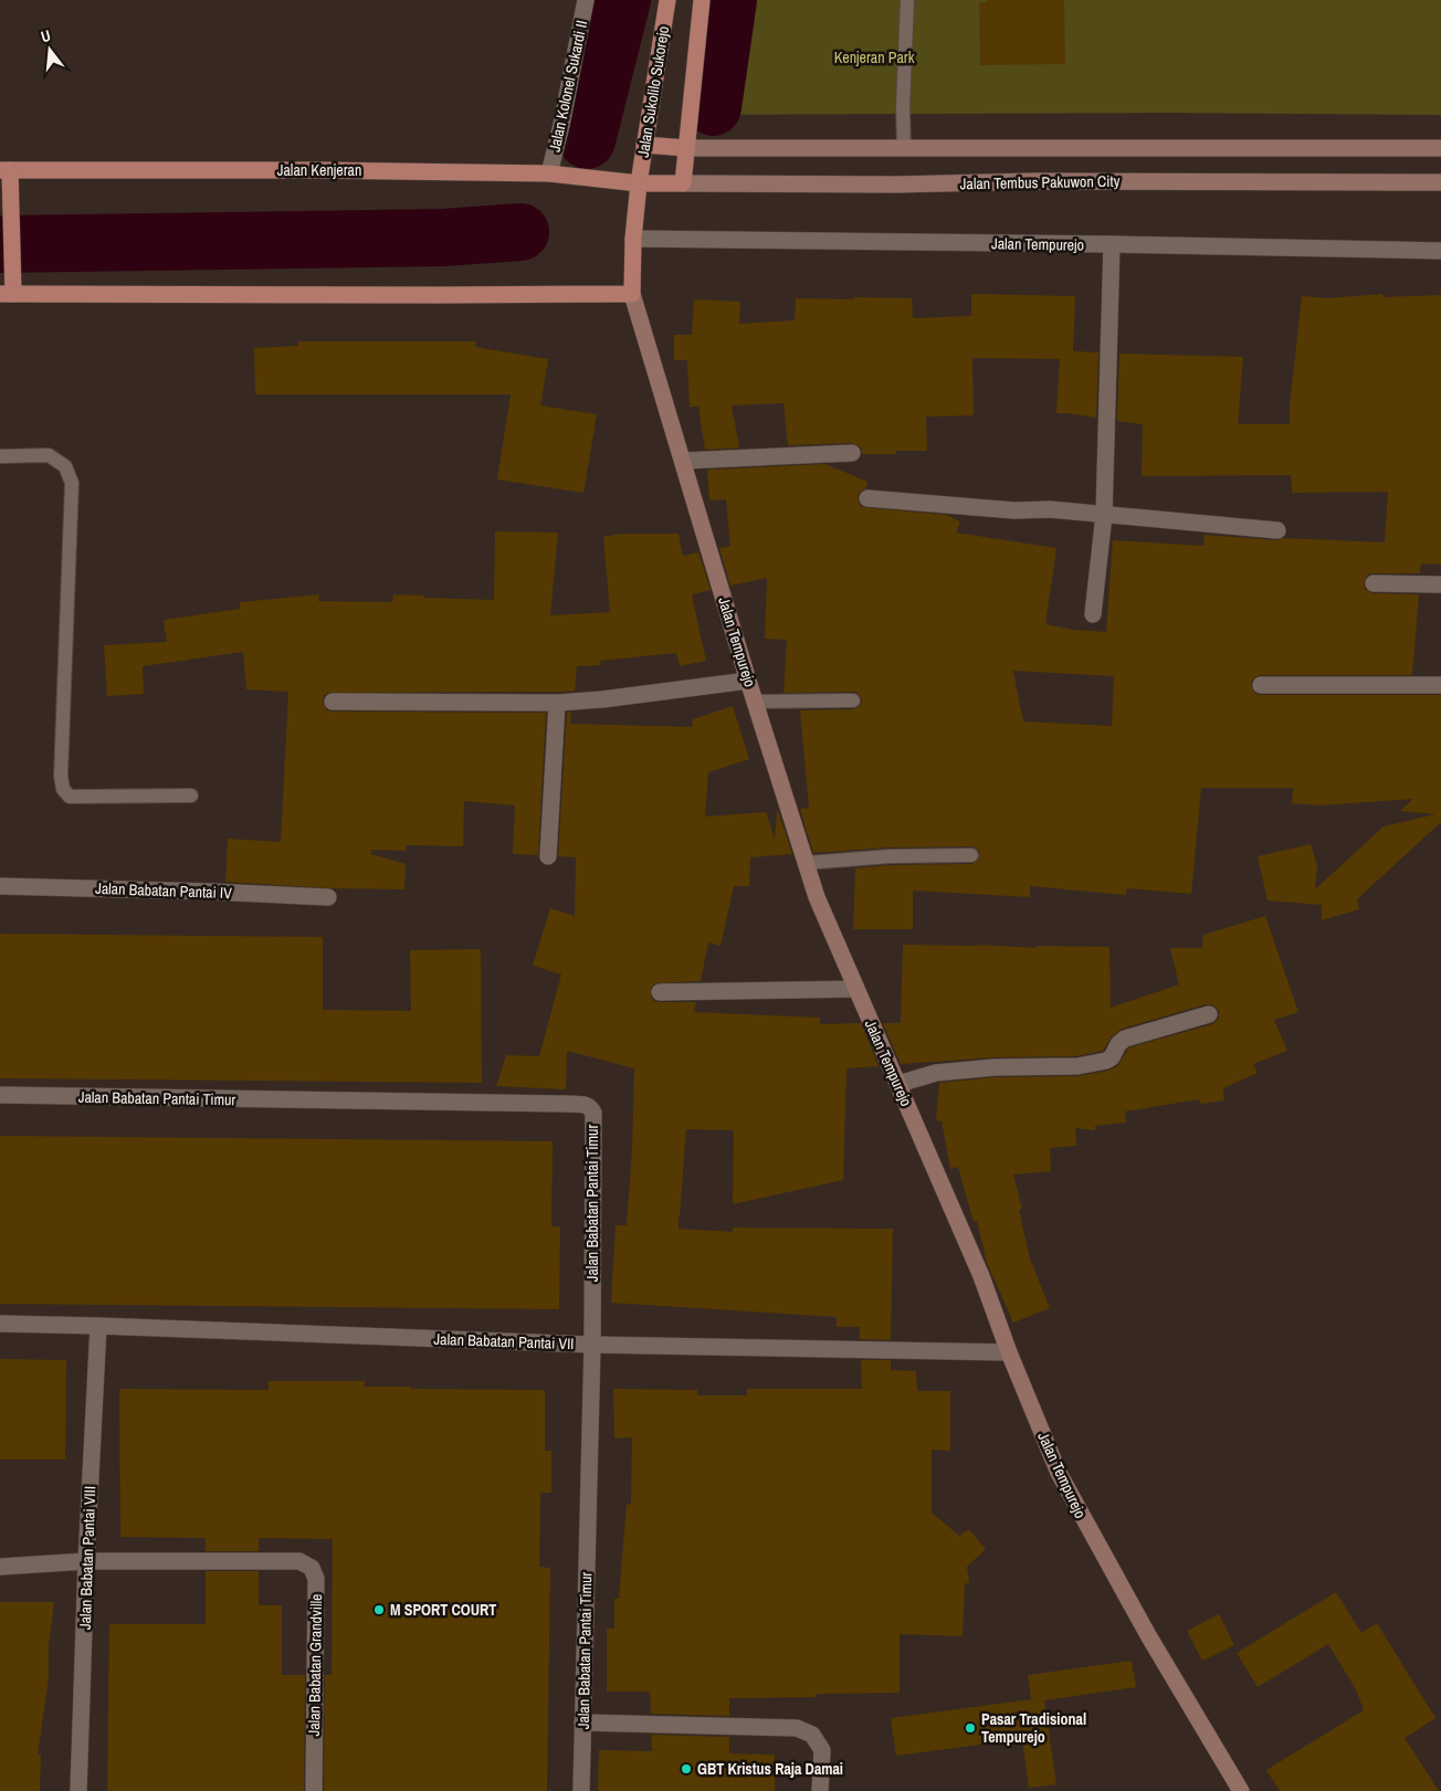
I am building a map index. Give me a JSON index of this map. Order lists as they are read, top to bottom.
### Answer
{
  "streets": {
    "main road": [
      "Jalan Sukolilo Sukorejo",
      "Jalan Kenjeran",
      "Jalan Tembus Pakuwon City",
      "Jalan Tempurejo"
    ],
    "street": [
      "Jalan Kolonel Sukardi II",
      "Jalan Babatan Pantai IV",
      "Jalan Babatan Pantai Timur",
      "Jalan Babatan Pantai VII",
      "Jalan Babatan Pantai VIII",
      "Jalan Babatan Grandville"
    ]
  },
  "crossings": [
    ["Jalan Kolonel Sukardi II", "Jalan Kenjeran"],
    ["Jalan Sukolilo Sukorejo", "Jalan Kenjeran"],
    ["Jalan Sukolilo Sukorejo", "Jalan Tembus Pakuwon City"],
    ["Jalan Sukolilo Sukorejo", "Jalan Tempurejo"],
    ["Jalan Kenjeran", "Jalan Tembus Pakuwon City"],
    ["Jalan Tempurejo", "Jalan Babatan Pantai VII"],
    ["Jalan Babatan Pantai Timur", "Jalan Babatan Pantai VII"],
    ["Jalan Babatan Pantai VII", "Jalan Babatan Pantai VIII"],
    ["Jalan Babatan Pantai VIII", "Jalan Babatan Grandville"]
  ],
  "parks": ["Kenjeran Park"],
  "places": ["M SPORT COURT", "Pasar Tradisional Tempurejo", "GBT Kristus Raja Damai"],
  "north": "top"
}
